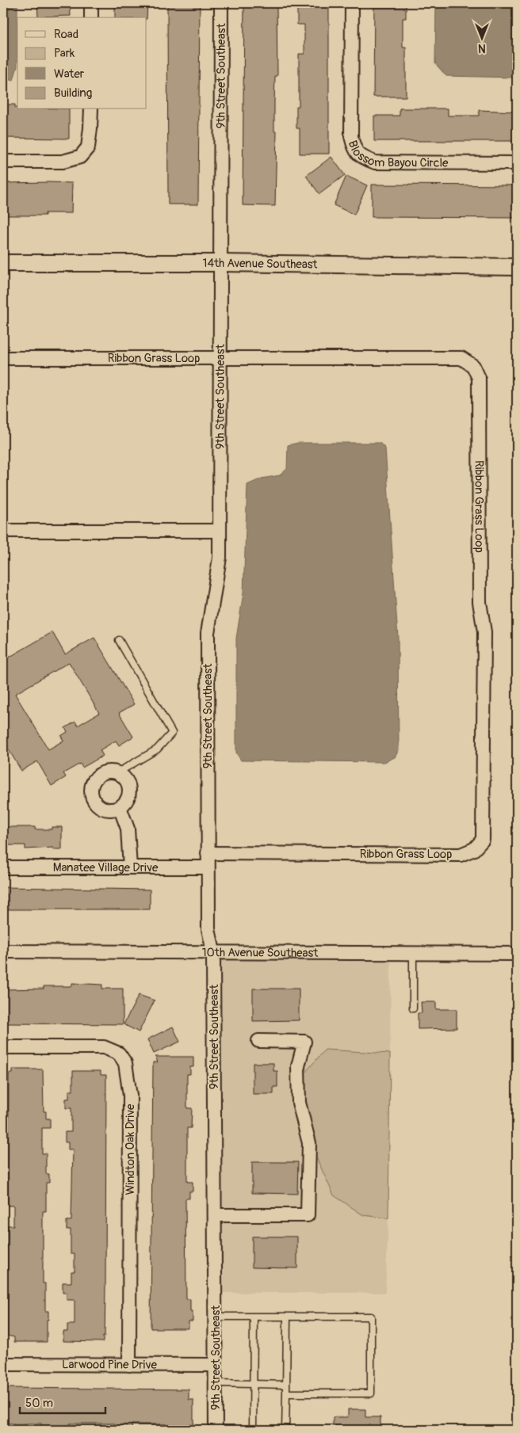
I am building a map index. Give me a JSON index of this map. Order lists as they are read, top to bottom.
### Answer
{
  "streets": {
    "street": [
      "9th Street Southeast",
      "Blossom Bayou Circle",
      "14th Avenue Southeast",
      "Ribbon Grass Loop",
      "Manatee Village Drive",
      "10th Avenue Southeast",
      "Windton Oak Drive",
      "Larwood Pine Drive"
    ]
  },
  "crossings": [
    ["9th Street Southeast", "14th Avenue Southeast"],
    ["9th Street Southeast", "Ribbon Grass Loop"],
    ["9th Street Southeast", "Manatee Village Drive"],
    ["9th Street Southeast", "10th Avenue Southeast"],
    ["9th Street Southeast", "Larwood Pine Drive"],
    ["Windton Oak Drive", "Larwood Pine Drive"]
  ],
  "legend": [
    "Road",
    "Park",
    "Water",
    "Building"
  ],
  "scale_bar": "50 m",
  "north": "bottom"
}
